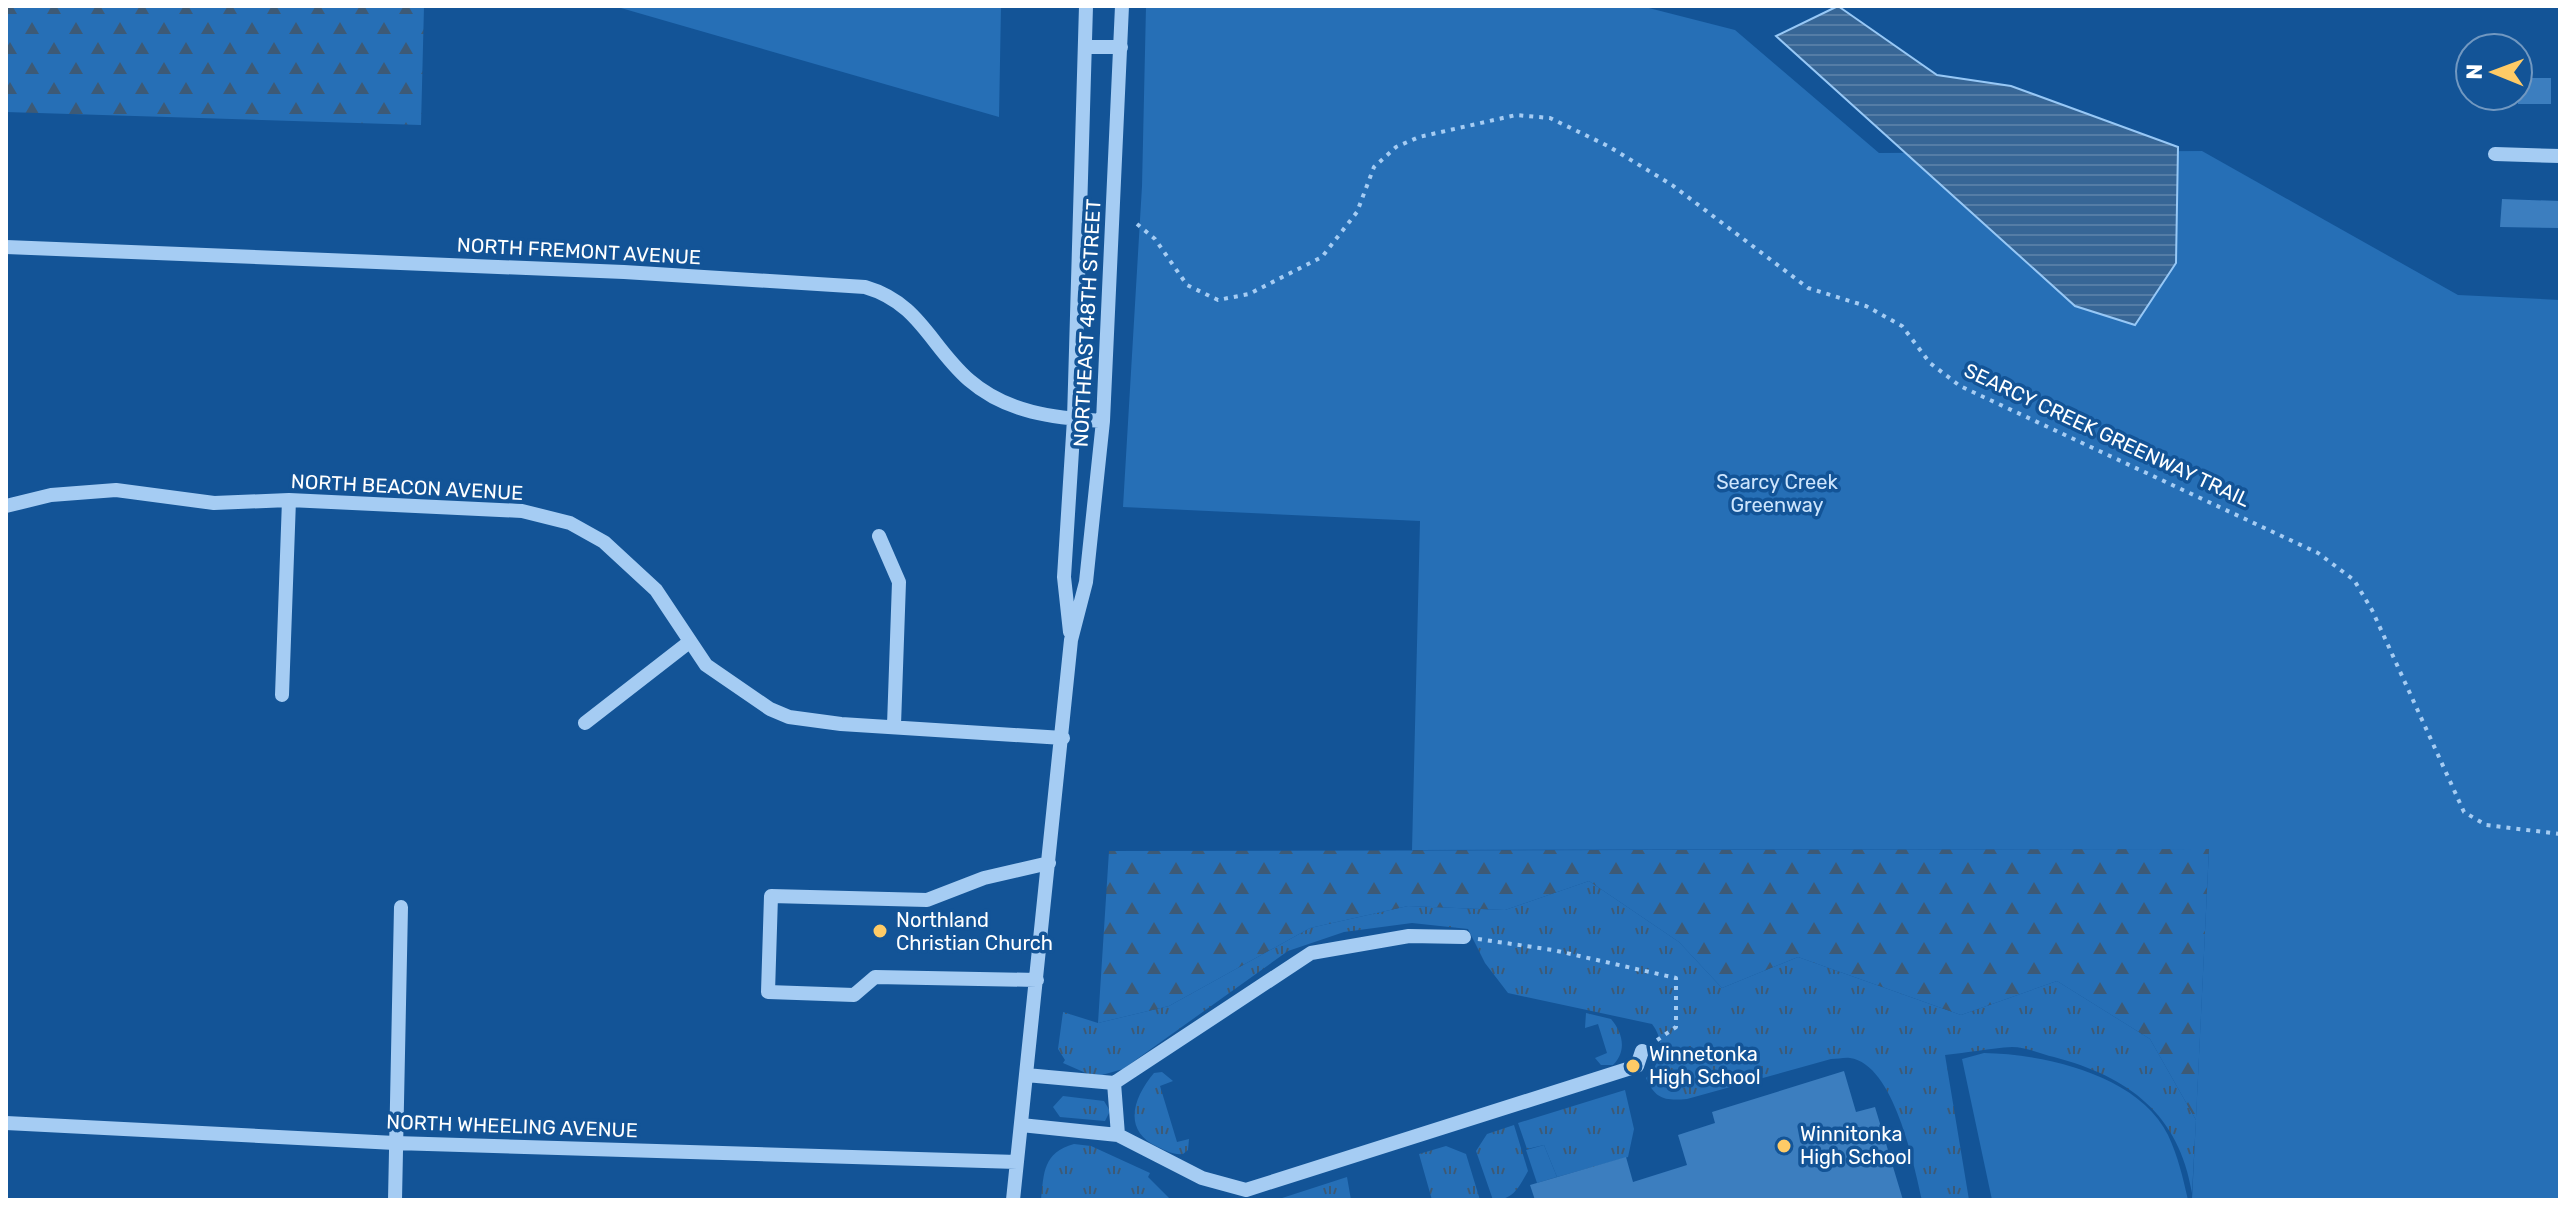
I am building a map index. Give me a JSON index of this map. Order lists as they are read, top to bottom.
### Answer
{
  "streets": {
    "street": [
      "NORTH FREMONT AVENUE",
      "NORTHEAST 48TH STREET",
      "NORTH BEACON AVENUE",
      "NORTH WHEELING AVENUE"
    ],
    "path": ["SEARCY CREEK GREENWAY TRAIL"]
  },
  "crossings": [
    ["NORTH FREMONT AVENUE", "NORTHEAST 48TH STREET"],
    ["NORTHEAST 48TH STREET", "NORTH BEACON AVENUE"],
    ["NORTHEAST 48TH STREET", "NORTH WHEELING AVENUE"]
  ],
  "parks": ["Searcy Creek Greenway"],
  "places": ["Northland Christian Church", "Winnetonka High School", "Winnitonka High School"],
  "north": "left"
}
